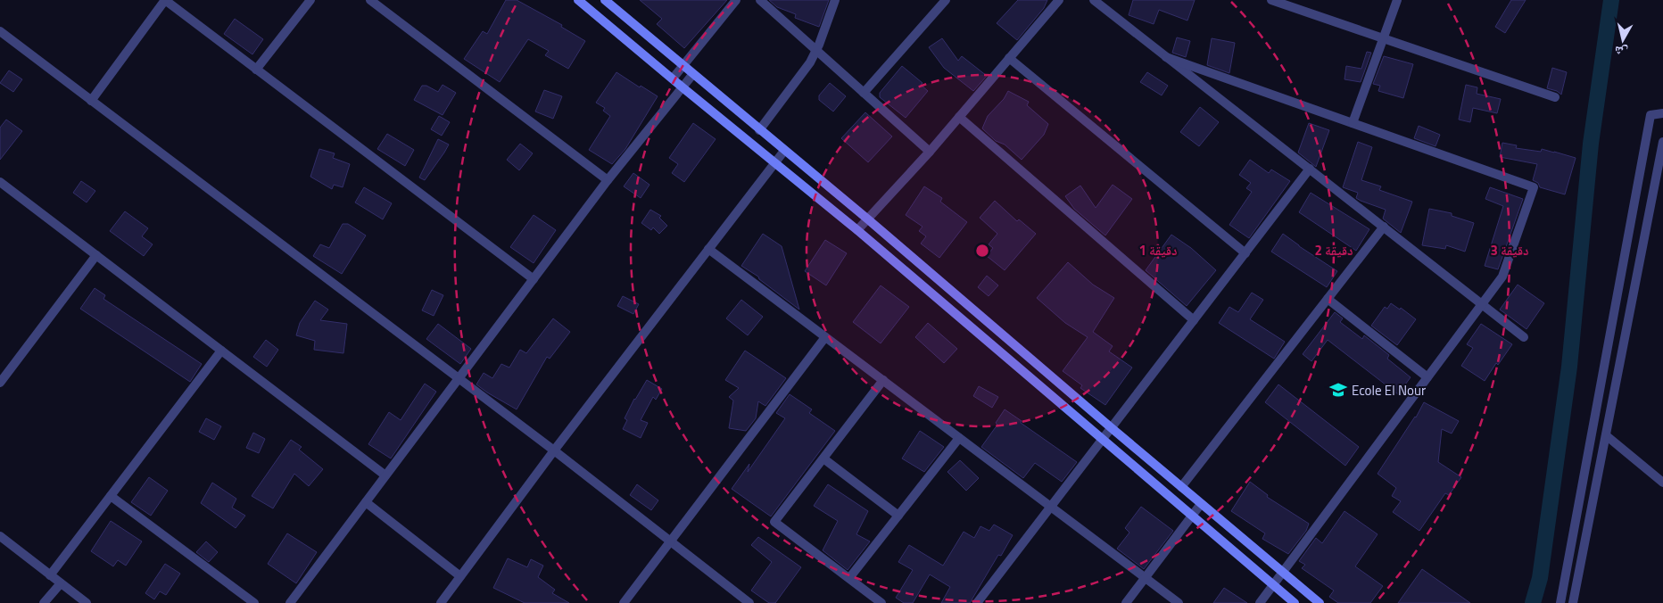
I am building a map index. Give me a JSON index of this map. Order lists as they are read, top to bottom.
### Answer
{
  "places": {
    "school or university": ["Ecole El Nour"]
  },
  "north": "bottom",
  "rings": ["1 دقيقة", "2 دقيقة", "3 دقيقة"]
}
